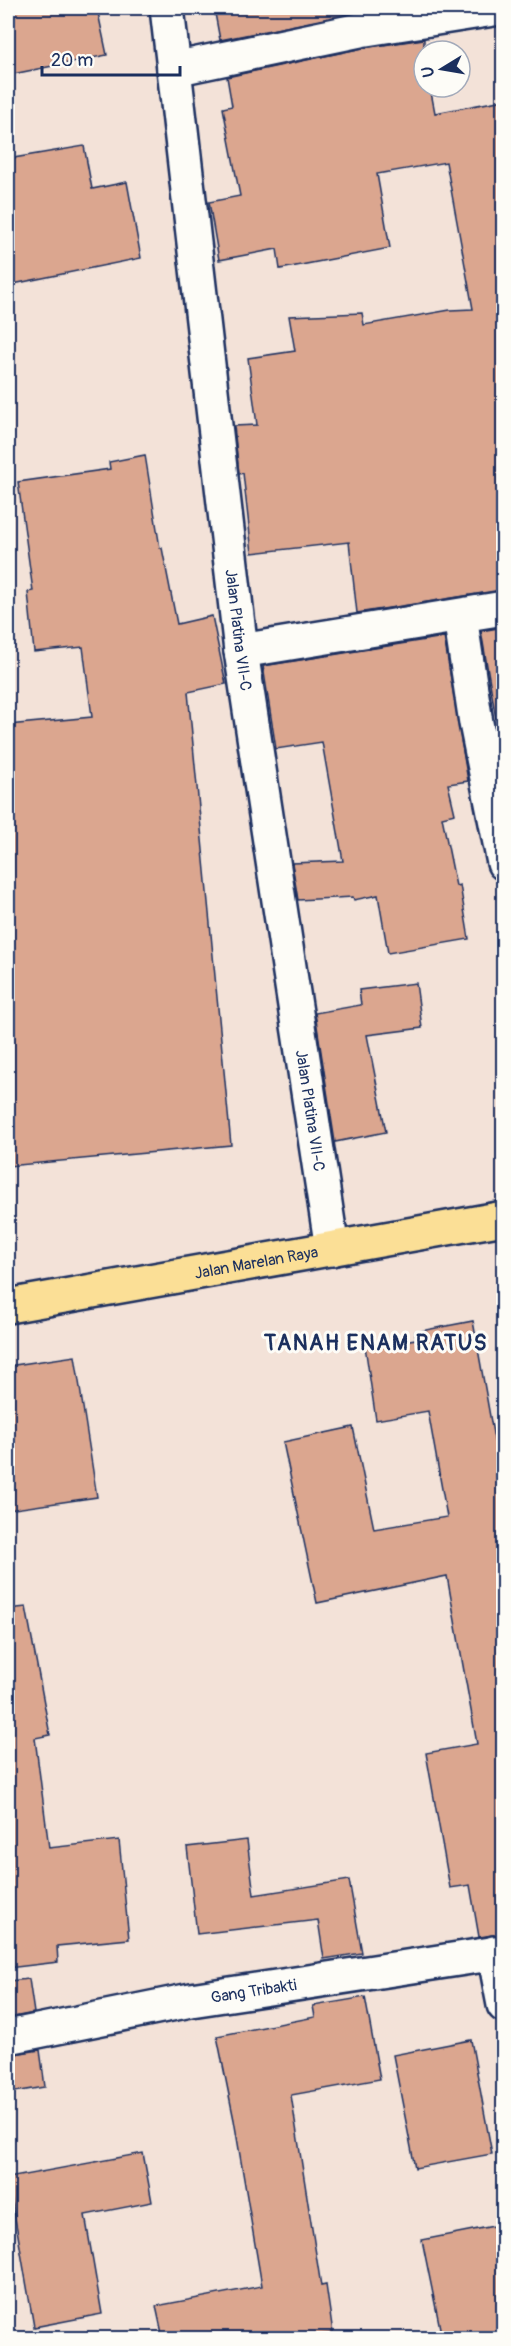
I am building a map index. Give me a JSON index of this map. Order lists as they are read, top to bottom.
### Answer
{
  "streets": {
    "main road": ["Jalan Marelan Raya"],
    "street": ["Jalan Platina VII-C", "Gang Tribakti"]
  },
  "crossings": [
    ["Jalan Platina VII-C", "Jalan Marelan Raya"]
  ],
  "districts": ["TANAH ENAM RATUS"],
  "scale_bar": "20 m",
  "north": "left"
}
